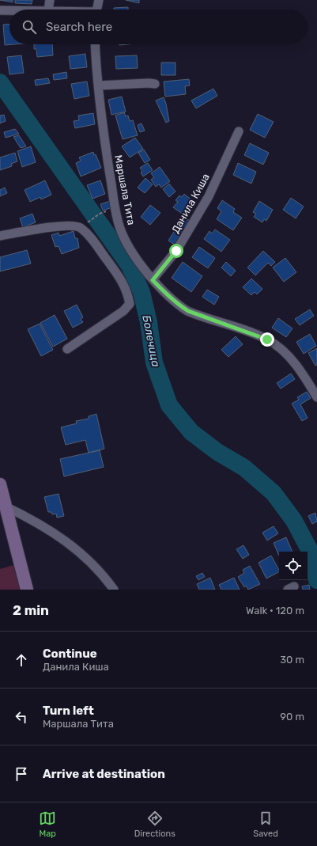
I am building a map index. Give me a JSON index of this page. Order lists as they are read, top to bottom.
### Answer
{
  "streets": {
    "street": ["Маршала Тита", "Данила Киша"]
  },
  "crossings": [
    ["Маршала Тита", "Данила Киша"]
  ],
  "water": ["Болечица"],
  "page": {
    "search": "Search here",
    "heading": ["2 min", "Walk · 120 m"],
    "list": [
      ["Continue", "Данила Киша", "30 m"],
      ["Turn left", "Маршала Тита", "90 m"],
      "Arrive at destination"
    ],
    "nav": ["Map", "Directions", "Saved"]
  }
}
